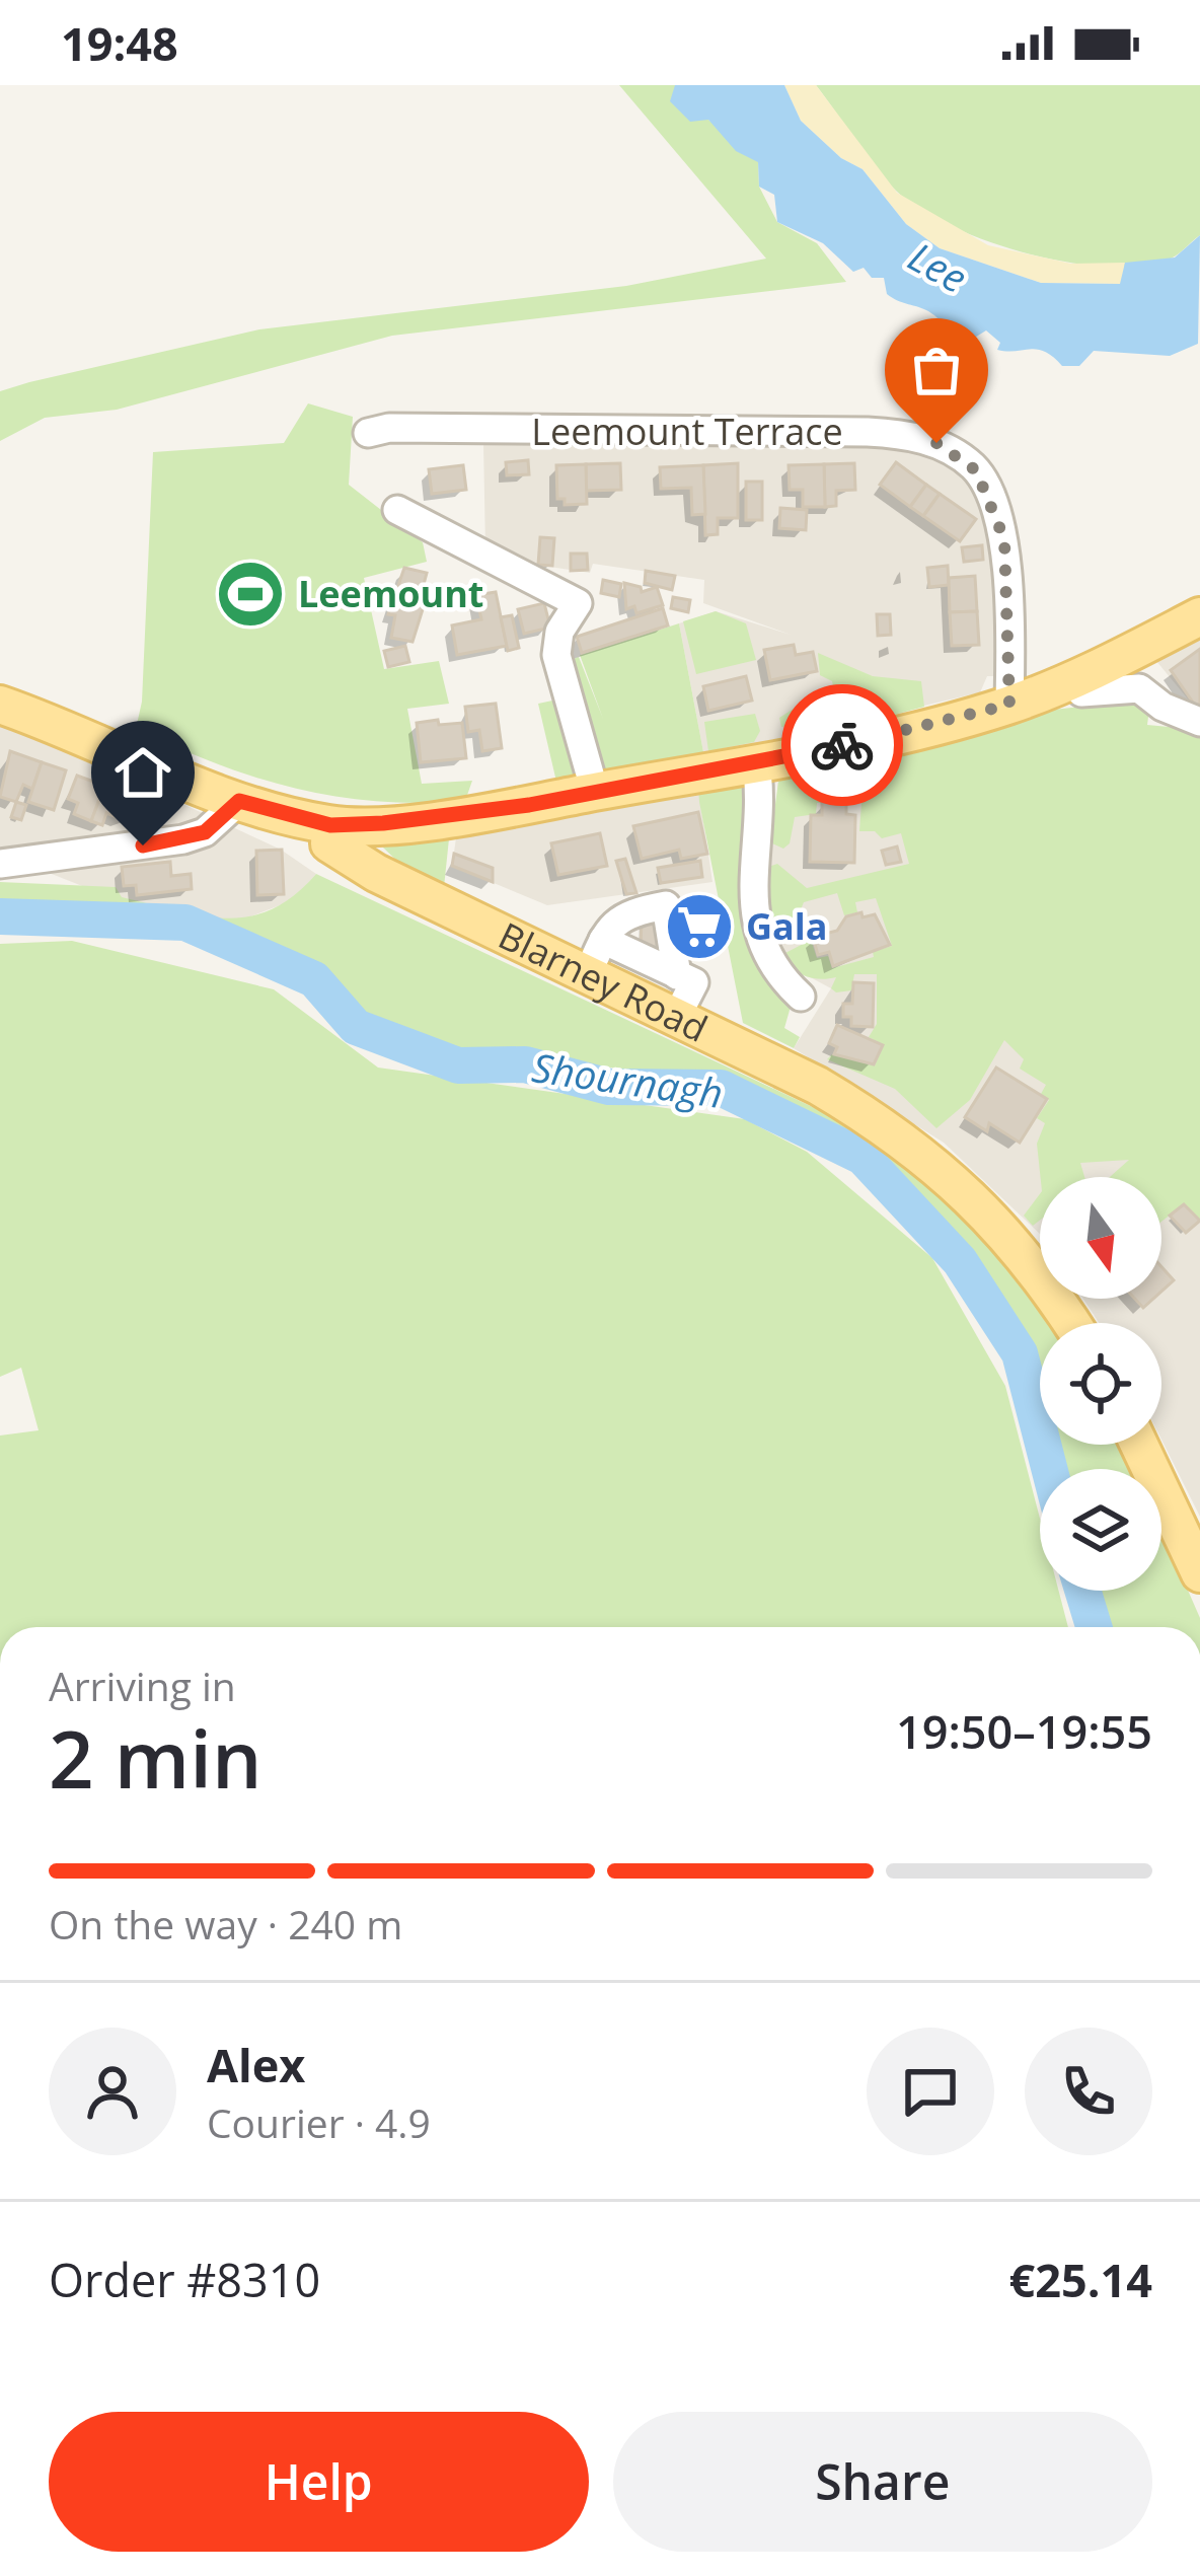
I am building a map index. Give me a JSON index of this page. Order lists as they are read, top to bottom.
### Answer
{
  "streets": {
    "main road": ["Blarney Road"],
    "street": ["Leemount Terrace"]
  },
  "water": ["Lee", "Shournagh"],
  "places": {
    "sports": ["Leemount"],
    "supermarket": ["Gala"]
  },
  "north": "bottom",
  "page": {
    "status": "19:48",
    "heading": ["2 min", "Arriving in", "19:50–19:55"],
    "panel": [
      "Alex",
      "Courier · 4.9",
      "Order #8310",
      "€25.14"
    ],
    "bar": "On the way · 240 m",
    "buttons": ["Help", "Share"]
  }
}
